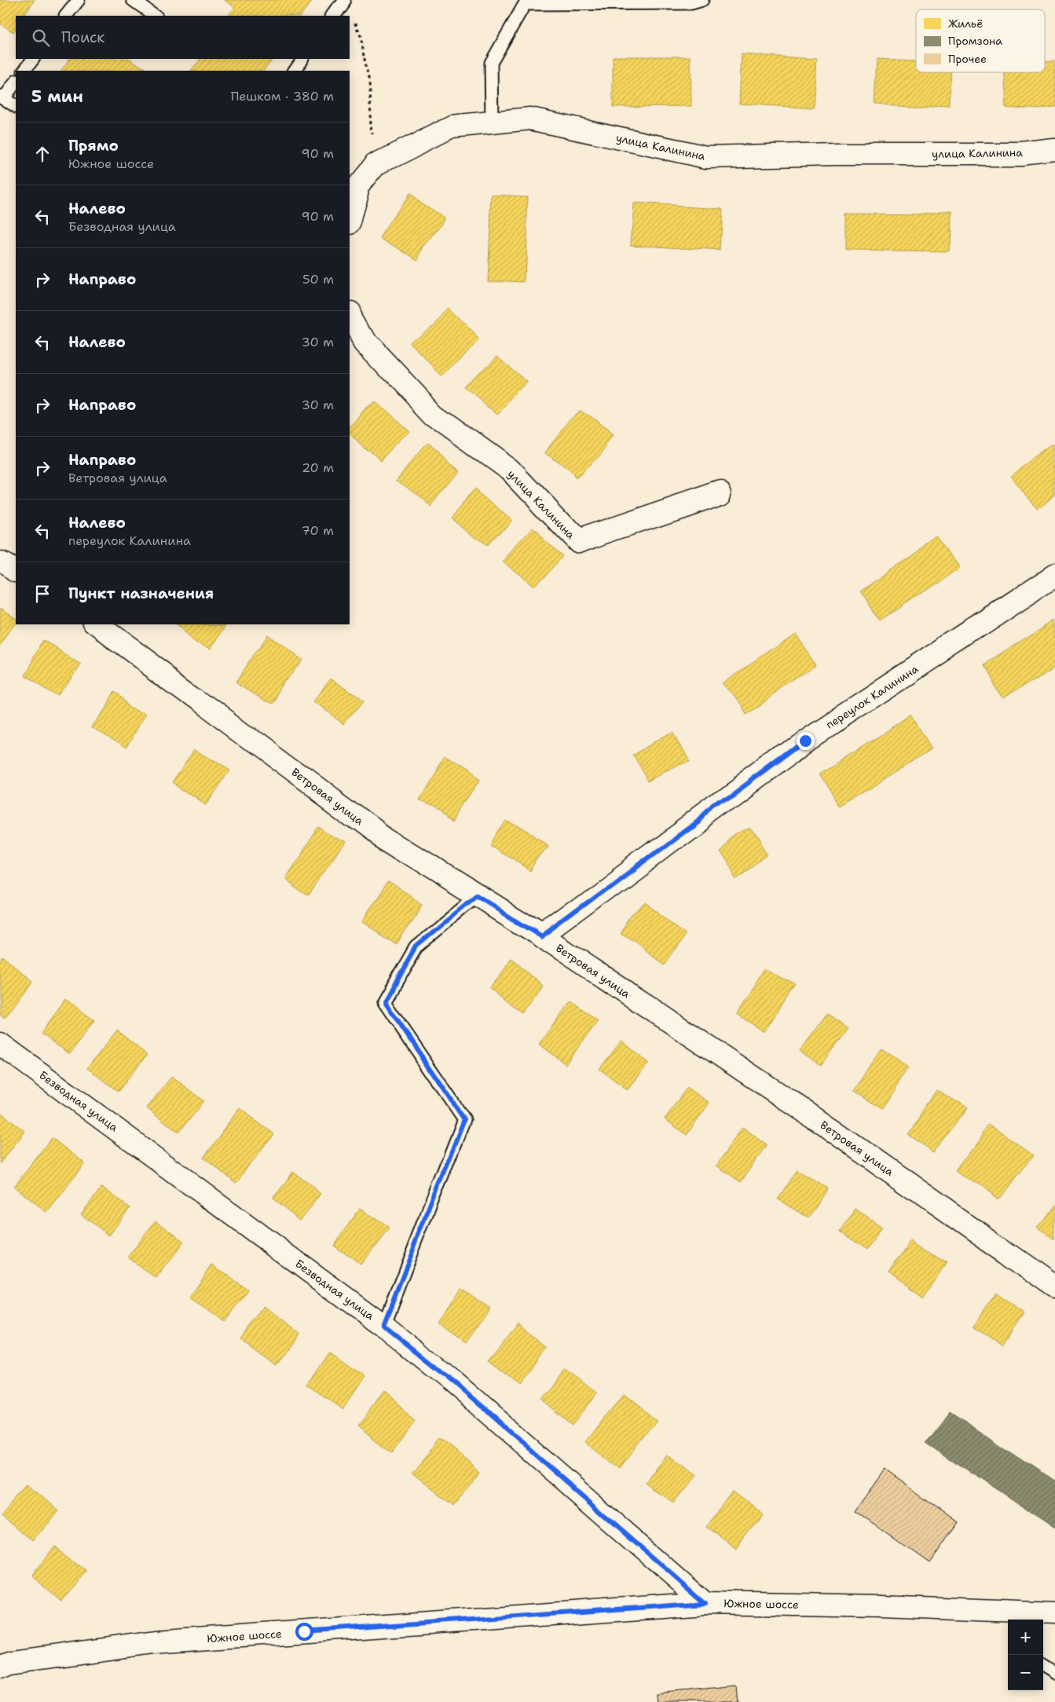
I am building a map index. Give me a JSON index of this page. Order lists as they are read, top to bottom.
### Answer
{
  "streets": {
    "street": [
      "улица Калинина",
      "переулок Калинина",
      "Ветровая улица",
      "Безводная улица",
      "Южное шоссе"
    ]
  },
  "crossings": [
    ["переулок Калинина", "Ветровая улица"],
    ["Безводная улица", "Южное шоссе"]
  ],
  "legend": ["Жильё", "Промзона", "Прочее"],
  "page": {
    "search": "Поиск",
    "heading": ["5 мин", "Пешком · 380 m"],
    "list": [
      ["Прямо", "Южное шоссе", "90 m"],
      ["Налево", "Безводная улица", "90 m"],
      ["Направо", "50 m"],
      ["Налево", "30 m"],
      ["Направо", "30 m"],
      ["Направо", "Ветровая улица", "20 m"],
      ["Налево", "переулок Калинина", "70 m"],
      "Пункт назначения"
    ],
    "map_buttons": ["+", "−"]
  }
}
